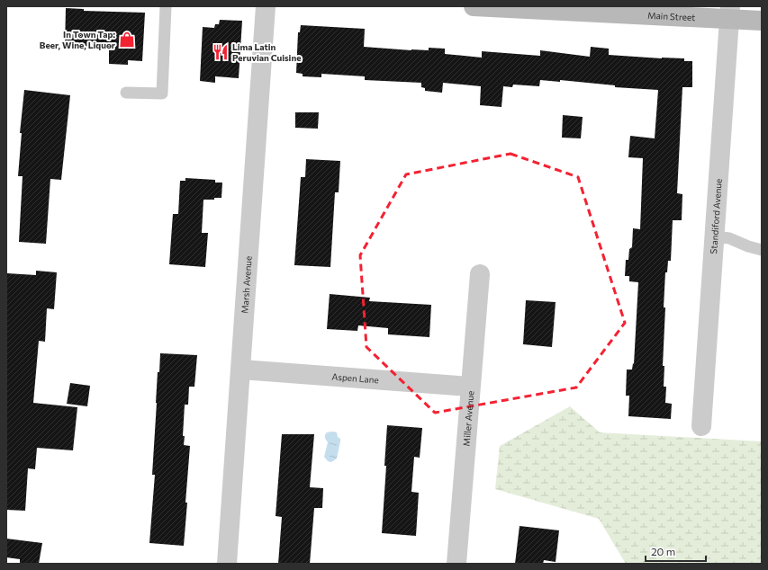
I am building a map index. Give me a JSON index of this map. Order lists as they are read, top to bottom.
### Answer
{
  "streets": {
    "main road": ["Main Street"],
    "street": [
      "Standiford Avenue",
      "Marsh Avenue",
      "Aspen Lane",
      "Miller Avenue"
    ]
  },
  "crossings": [
    ["Main Street", "Standiford Avenue"],
    ["Marsh Avenue", "Aspen Lane"],
    ["Aspen Lane", "Miller Avenue"]
  ],
  "places": {
    "shop": ["In Town Tap: Beer, Wine, Liquor"],
    "restaurant": ["Lima Latin Peruvian Cuisine"]
  },
  "scale_bar": "20 m"
}
